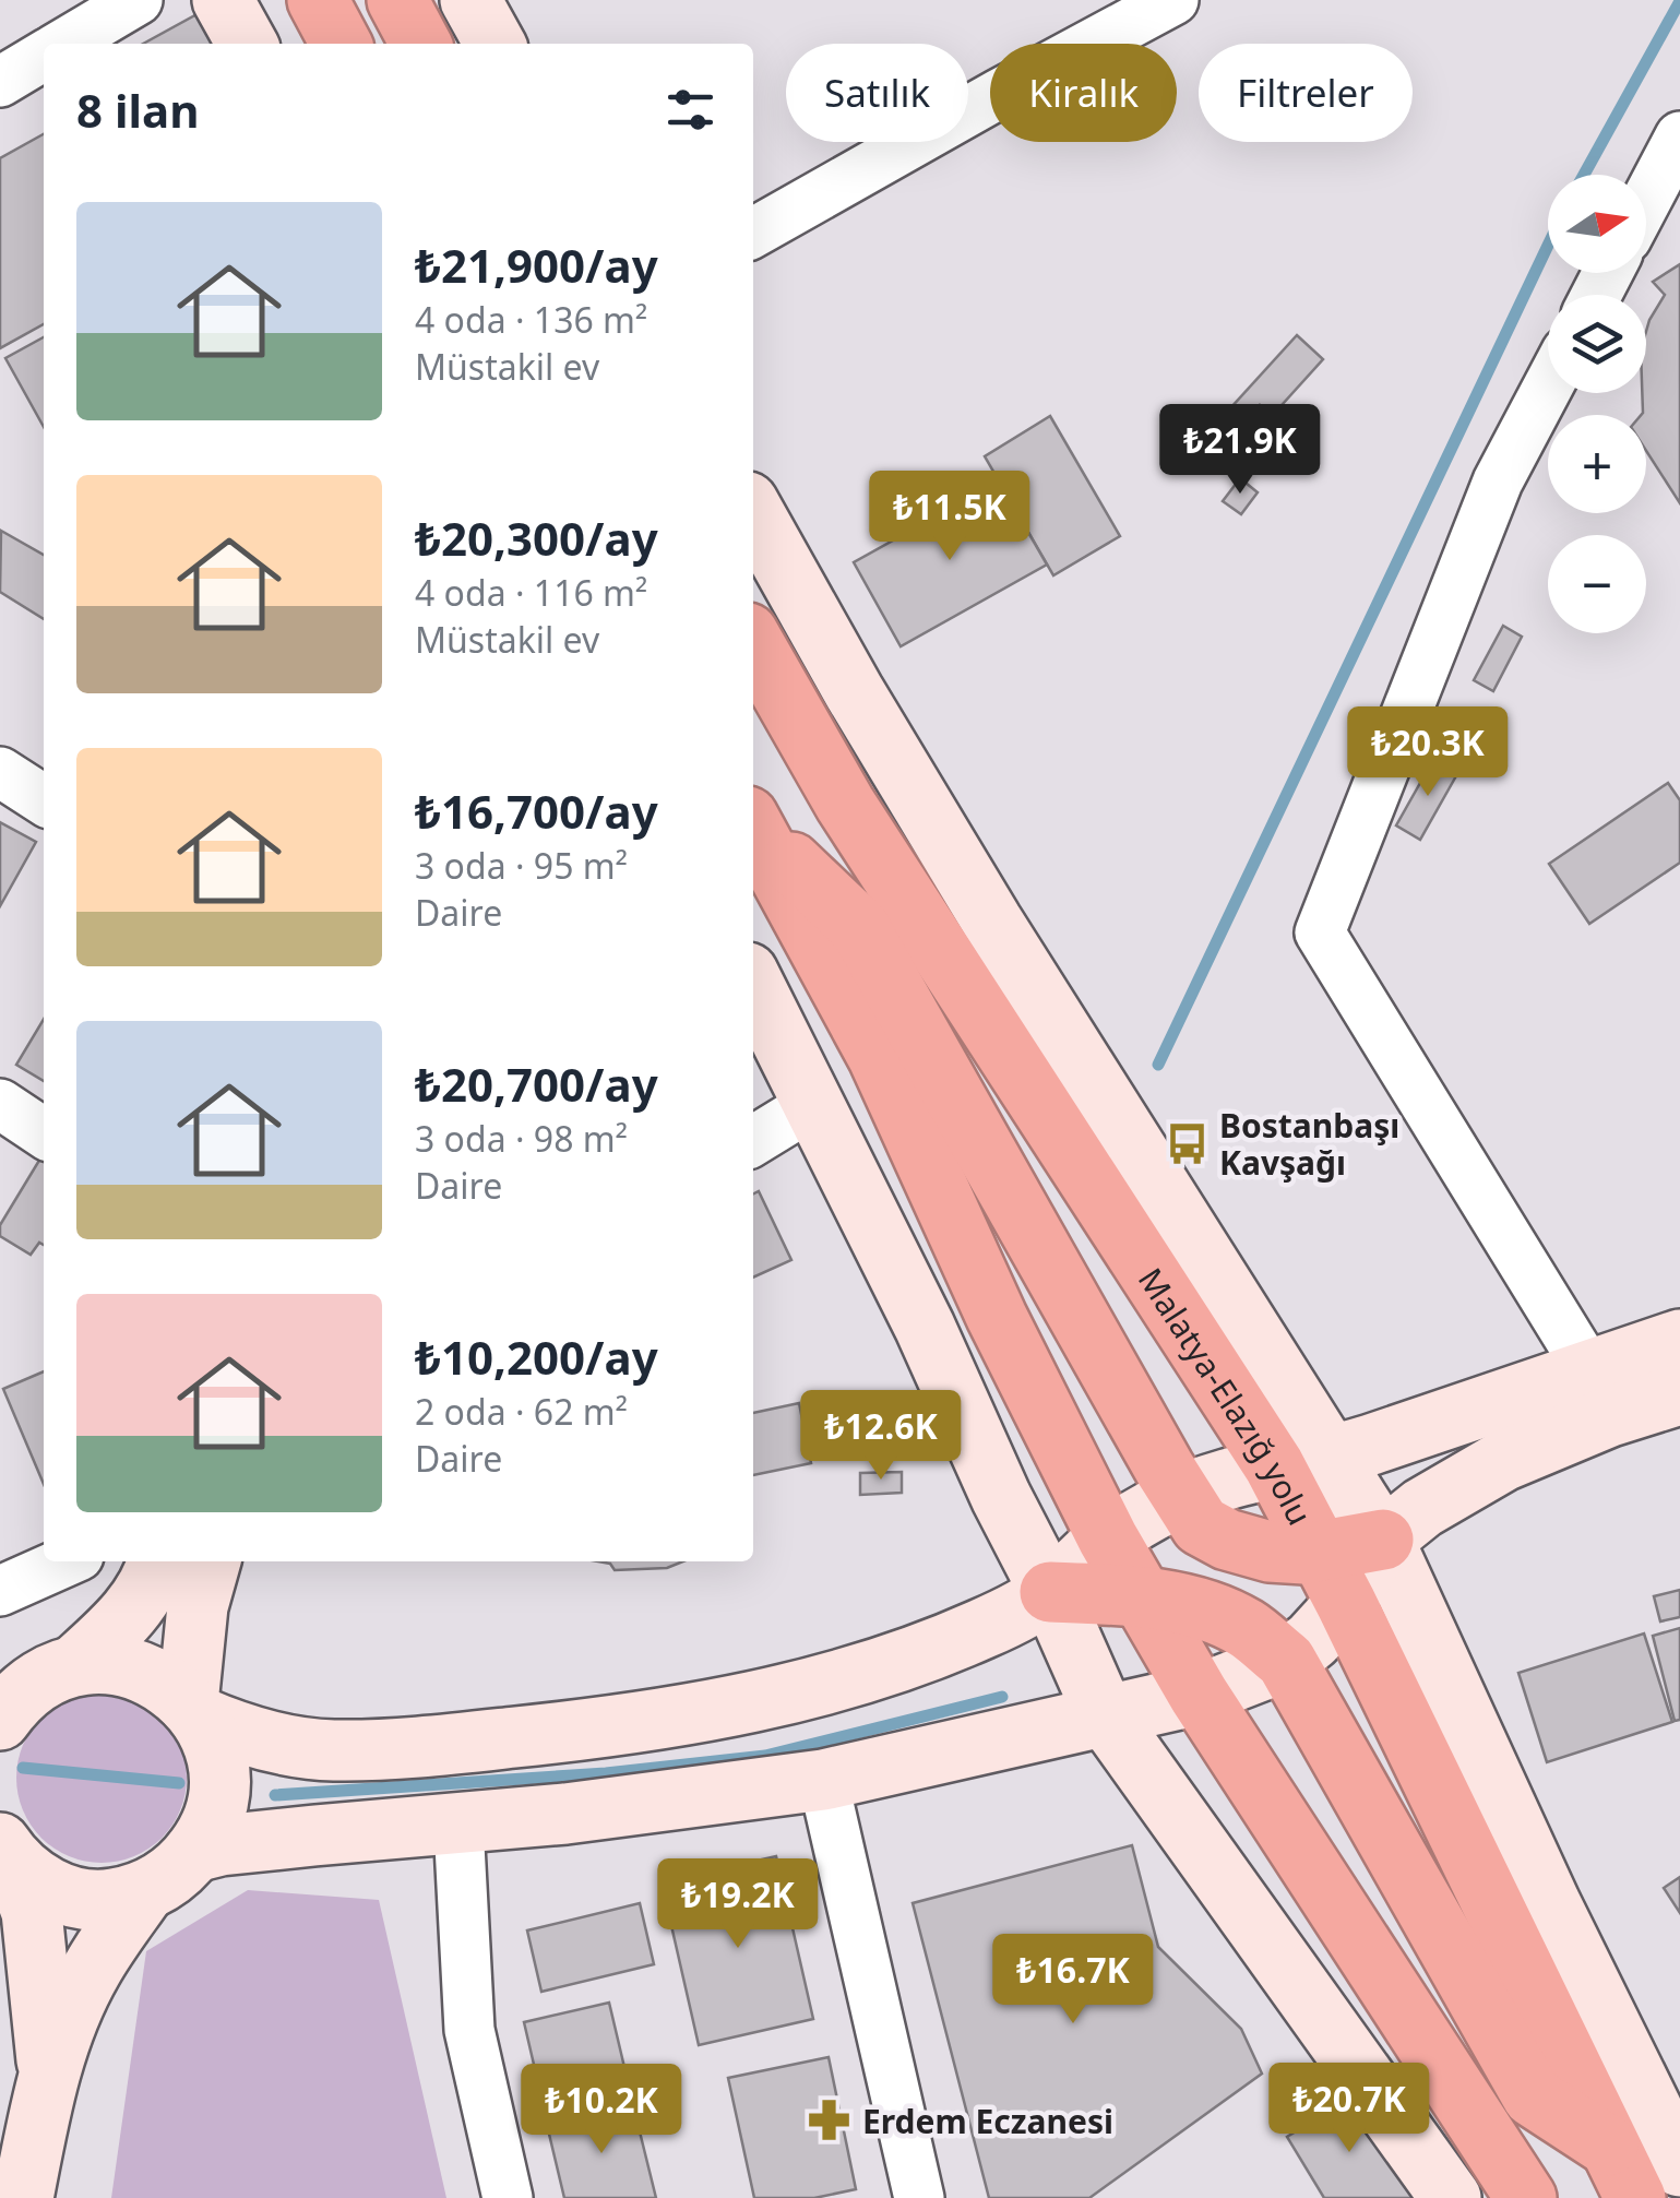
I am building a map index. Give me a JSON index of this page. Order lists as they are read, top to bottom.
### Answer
{
  "streets": {
    "highway": ["Malatya-Elazığ yolu"]
  },
  "places": {
    "bus stop": ["Bostanbaşı Kavşağı"],
    "pharmacy": ["Erdem Eczanesi"]
  },
  "north": "right",
  "page": {
    "chip": ["Satılık", "Kiralık", "Filtreler"],
    "heading": "8 ilan",
    "map_buttons": ["+", "−"],
    "list": [
      {
        "name": "₺21,900/ay",
        "note": "4 oda · 136 m² · Müstakil ev"
      },
      {
        "name": "₺20,300/ay",
        "note": "4 oda · 116 m² · Müstakil ev"
      },
      {
        "name": "₺16,700/ay",
        "note": "3 oda · 95 m² · Daire"
      },
      {
        "name": "₺20,700/ay",
        "note": "3 oda · 98 m² · Daire"
      },
      {
        "name": "₺10,200/ay",
        "note": "2 oda · 62 m² · Daire"
      }
    ],
    "price": [
      "₺21.9K",
      "₺11.5K",
      "₺20.3K",
      "₺12.6K",
      "₺19.2K",
      "₺16.7K",
      "₺20.7K",
      "₺10.2K"
    ]
  }
}
